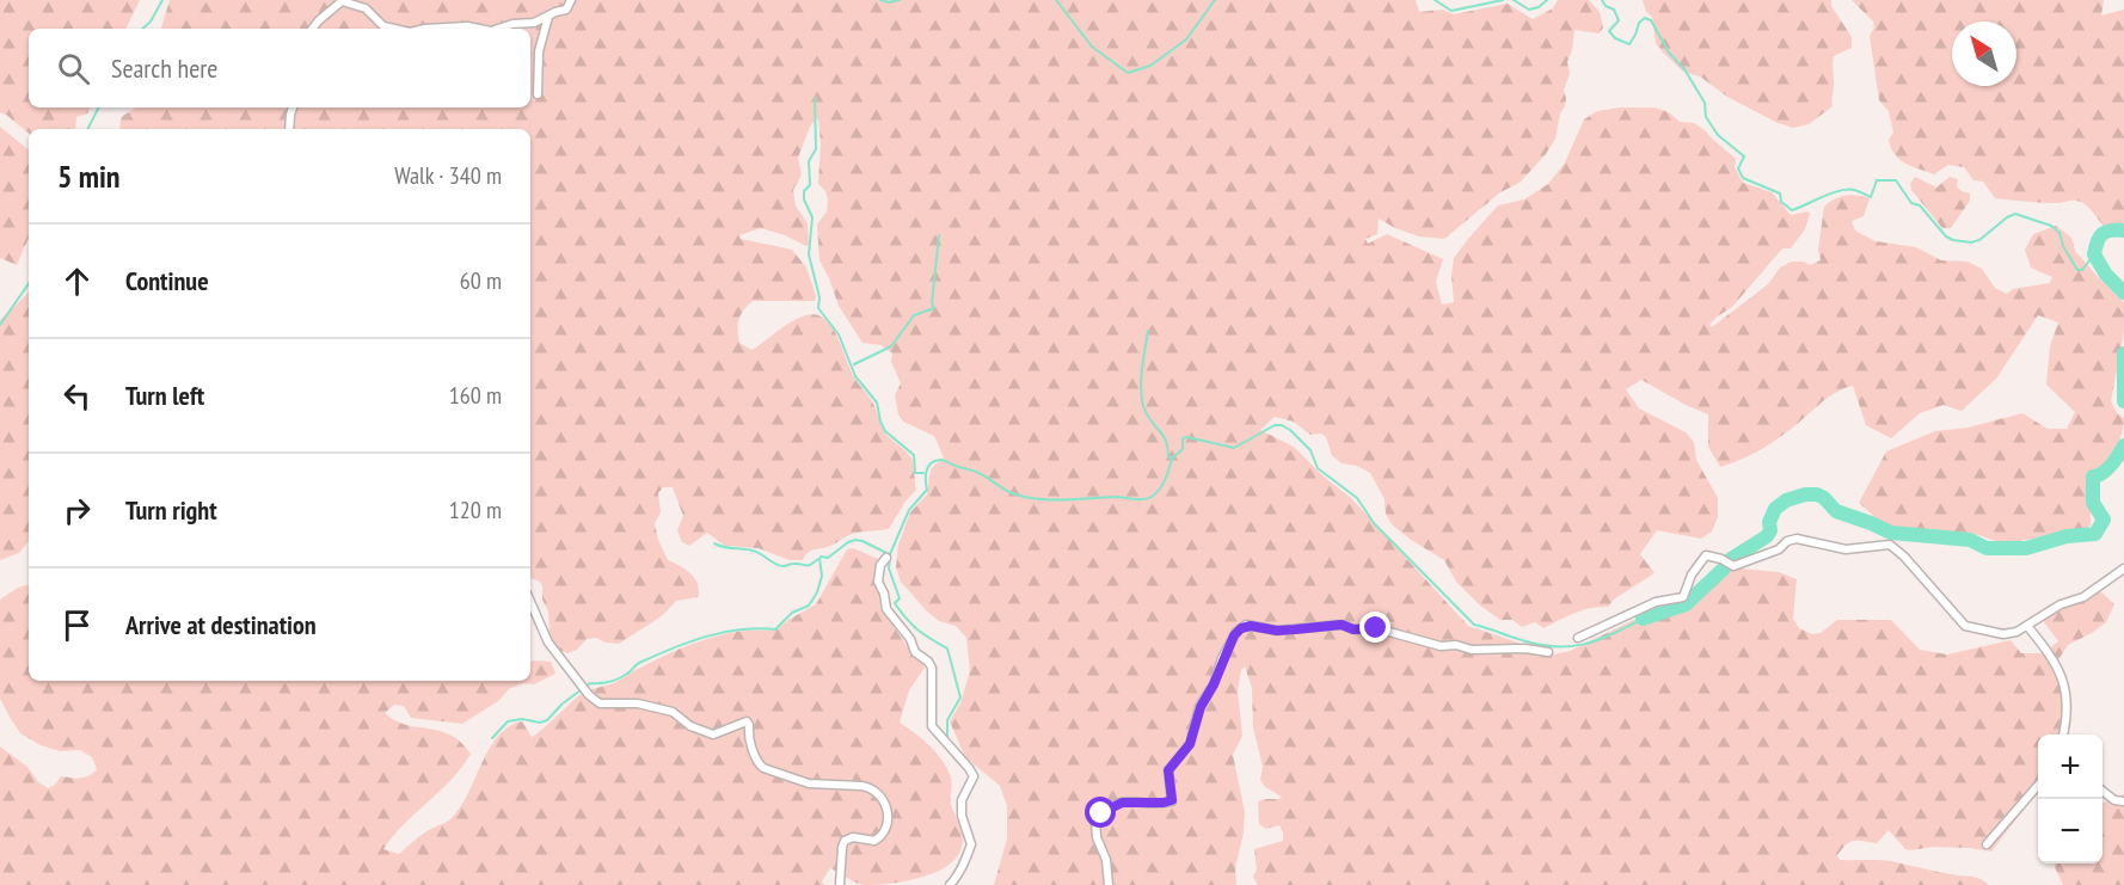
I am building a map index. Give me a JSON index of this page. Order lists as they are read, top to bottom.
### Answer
{
  "north": "top left",
  "page": {
    "search": "Search here",
    "heading": ["5 min", "Walk · 340 m"],
    "list": [
      ["Continue", "60 m"],
      ["Turn left", "160 m"],
      ["Turn right", "120 m"],
      "Arrive at destination"
    ],
    "map_buttons": ["+", "−"]
  }
}
